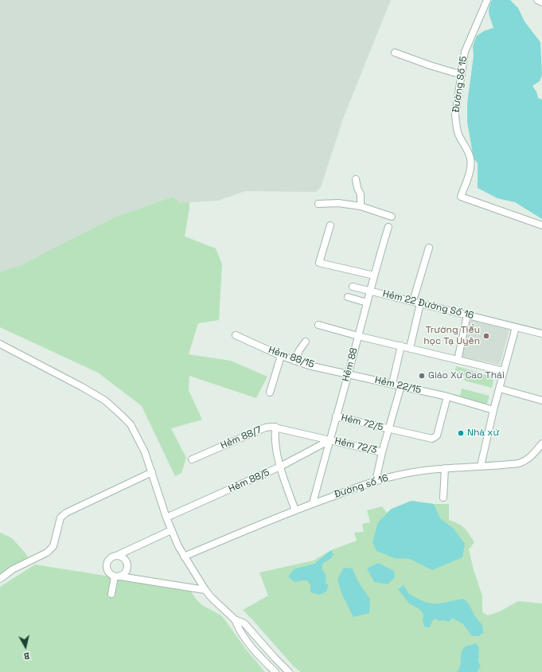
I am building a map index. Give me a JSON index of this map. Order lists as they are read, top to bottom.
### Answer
{
  "streets": {
    "street": [
      "Đường Số 15",
      "Hẻm 22 Đường Số 16",
      "Hẻm 88/15",
      "Hẻm 88",
      "Hẻm 22/15",
      "Hẻm 72/5",
      "Hẻm 88/7",
      "Hẻm 72/3",
      "Hẻm 88/5",
      "Đường số 16"
    ]
  },
  "crossings": [
    ["Hẻm 22 Đường Số 16", "Hẻm 88"],
    ["Hẻm 88/15", "Hẻm 88"],
    ["Hẻm 88/15", "Hẻm 22/15"],
    ["Hẻm 88", "Hẻm 22/15"],
    ["Hẻm 88", "Hẻm 72/5"],
    ["Hẻm 88", "Hẻm 88/7"],
    ["Hẻm 88", "Hẻm 72/3"],
    ["Hẻm 88", "Hẻm 88/5"],
    ["Hẻm 88", "Đường số 16"],
    ["Hẻm 22/15", "Hẻm 72/5"],
    ["Hẻm 88/7", "Hẻm 72/3"],
    ["Hẻm 88/7", "Hẻm 88/5"],
    ["Hẻm 72/3", "Hẻm 88/5"]
  ],
  "places": ["Trường Tiểu học Tạ Uyên", "Giáo Xứ Cao Thái", "Nhà xứ"],
  "north": "bottom"
}
